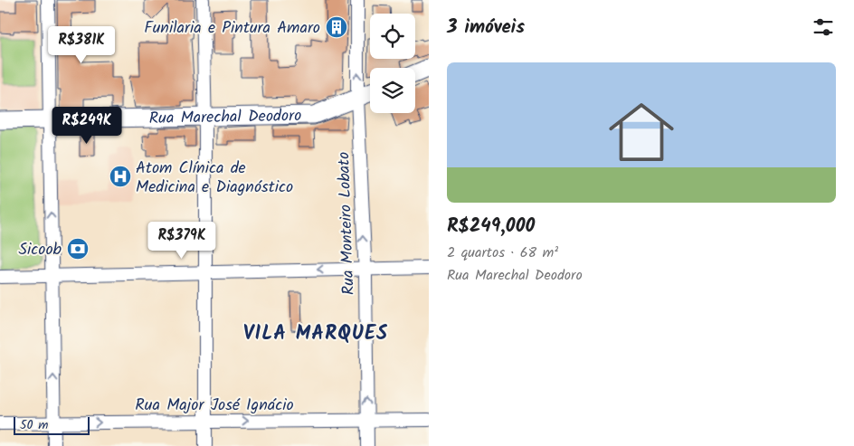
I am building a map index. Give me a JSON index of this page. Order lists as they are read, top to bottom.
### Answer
{
  "streets": {
    "main road": ["Rua Marechal Deodoro"],
    "street": ["Rua Monteiro Lobato", "Rua Major José Ignácio"]
  },
  "crossings": [
    ["Rua Marechal Deodoro", "Rua Monteiro Lobato"],
    ["Rua Monteiro Lobato", "Rua Major José Ignácio"]
  ],
  "one_way": ["Rua Monteiro Lobato", "Rua Major José Ignácio"],
  "districts": ["VILA MARQUES"],
  "places": {
    "building": ["Funilaria e Pintura Amaro"],
    "hospital": ["Atom Clínica de Medicina e Diagnóstico"],
    "bank": ["Sicoob"]
  },
  "scale_bar": "50 m",
  "page": {
    "heading": "3 imóveis",
    "price": ["R$381K", "R$249K", "R$379K"],
    "list": [
      {
        "name": "R$249,000",
        "note": "2 quartos · 68 m² · Rua Marechal Deodoro"
      }
    ],
    "scale": "50 m"
  }
}
